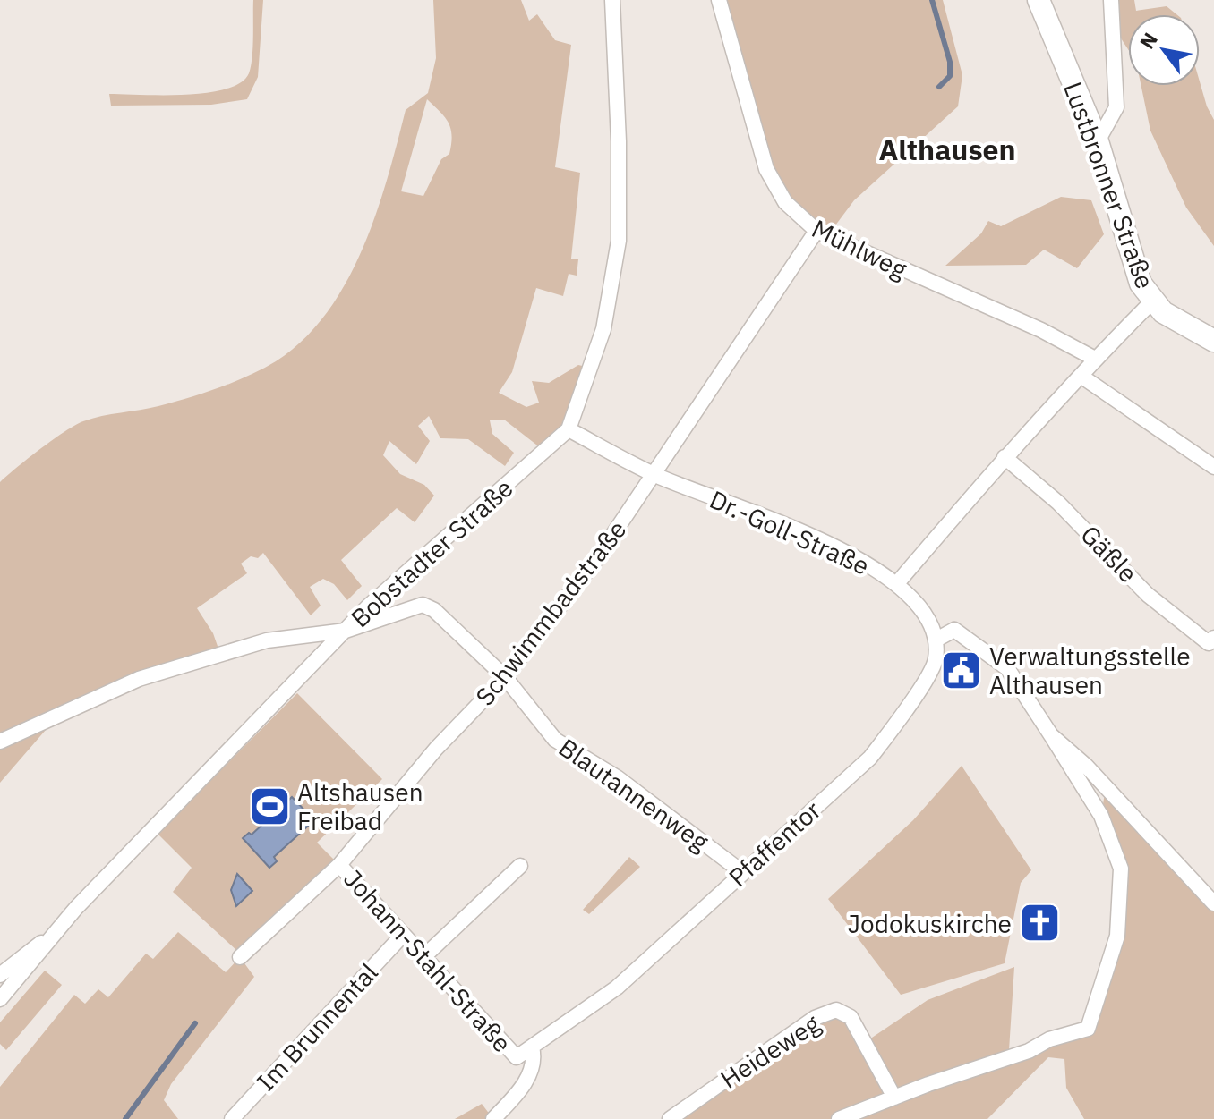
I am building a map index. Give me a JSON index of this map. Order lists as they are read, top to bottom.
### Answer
{
  "streets": {
    "street": [
      "Lustbronner Straße",
      "Mühlweg",
      "Dr.-Goll-Straße",
      "Bobstadter Straße",
      "Gäßle",
      "Schwimmbadstraße",
      "Blautannenweg",
      "Pfaffentor",
      "Johann-Stahl-Straße",
      "Im Brunnental",
      "Heideweg"
    ]
  },
  "crossings": [
    ["Lustbronner Straße", "Dr.-Goll-Straße"],
    ["Mühlweg", "Dr.-Goll-Straße"],
    ["Mühlweg", "Schwimmbadstraße"],
    ["Dr.-Goll-Straße", "Bobstadter Straße"],
    ["Dr.-Goll-Straße", "Gäßle"],
    ["Dr.-Goll-Straße", "Schwimmbadstraße"],
    ["Bobstadter Straße", "Blautannenweg"],
    ["Schwimmbadstraße", "Blautannenweg"],
    ["Schwimmbadstraße", "Johann-Stahl-Straße"],
    ["Blautannenweg", "Pfaffentor"],
    ["Pfaffentor", "Johann-Stahl-Straße"],
    ["Johann-Stahl-Straße", "Im Brunnental"]
  ],
  "districts": ["Althausen"],
  "places": {
    "public building": ["Verwaltungsstelle Althausen"],
    "sports": ["Altshausen Freibad"],
    "church": ["Jodokuskirche"]
  },
  "north": "top left"
}
